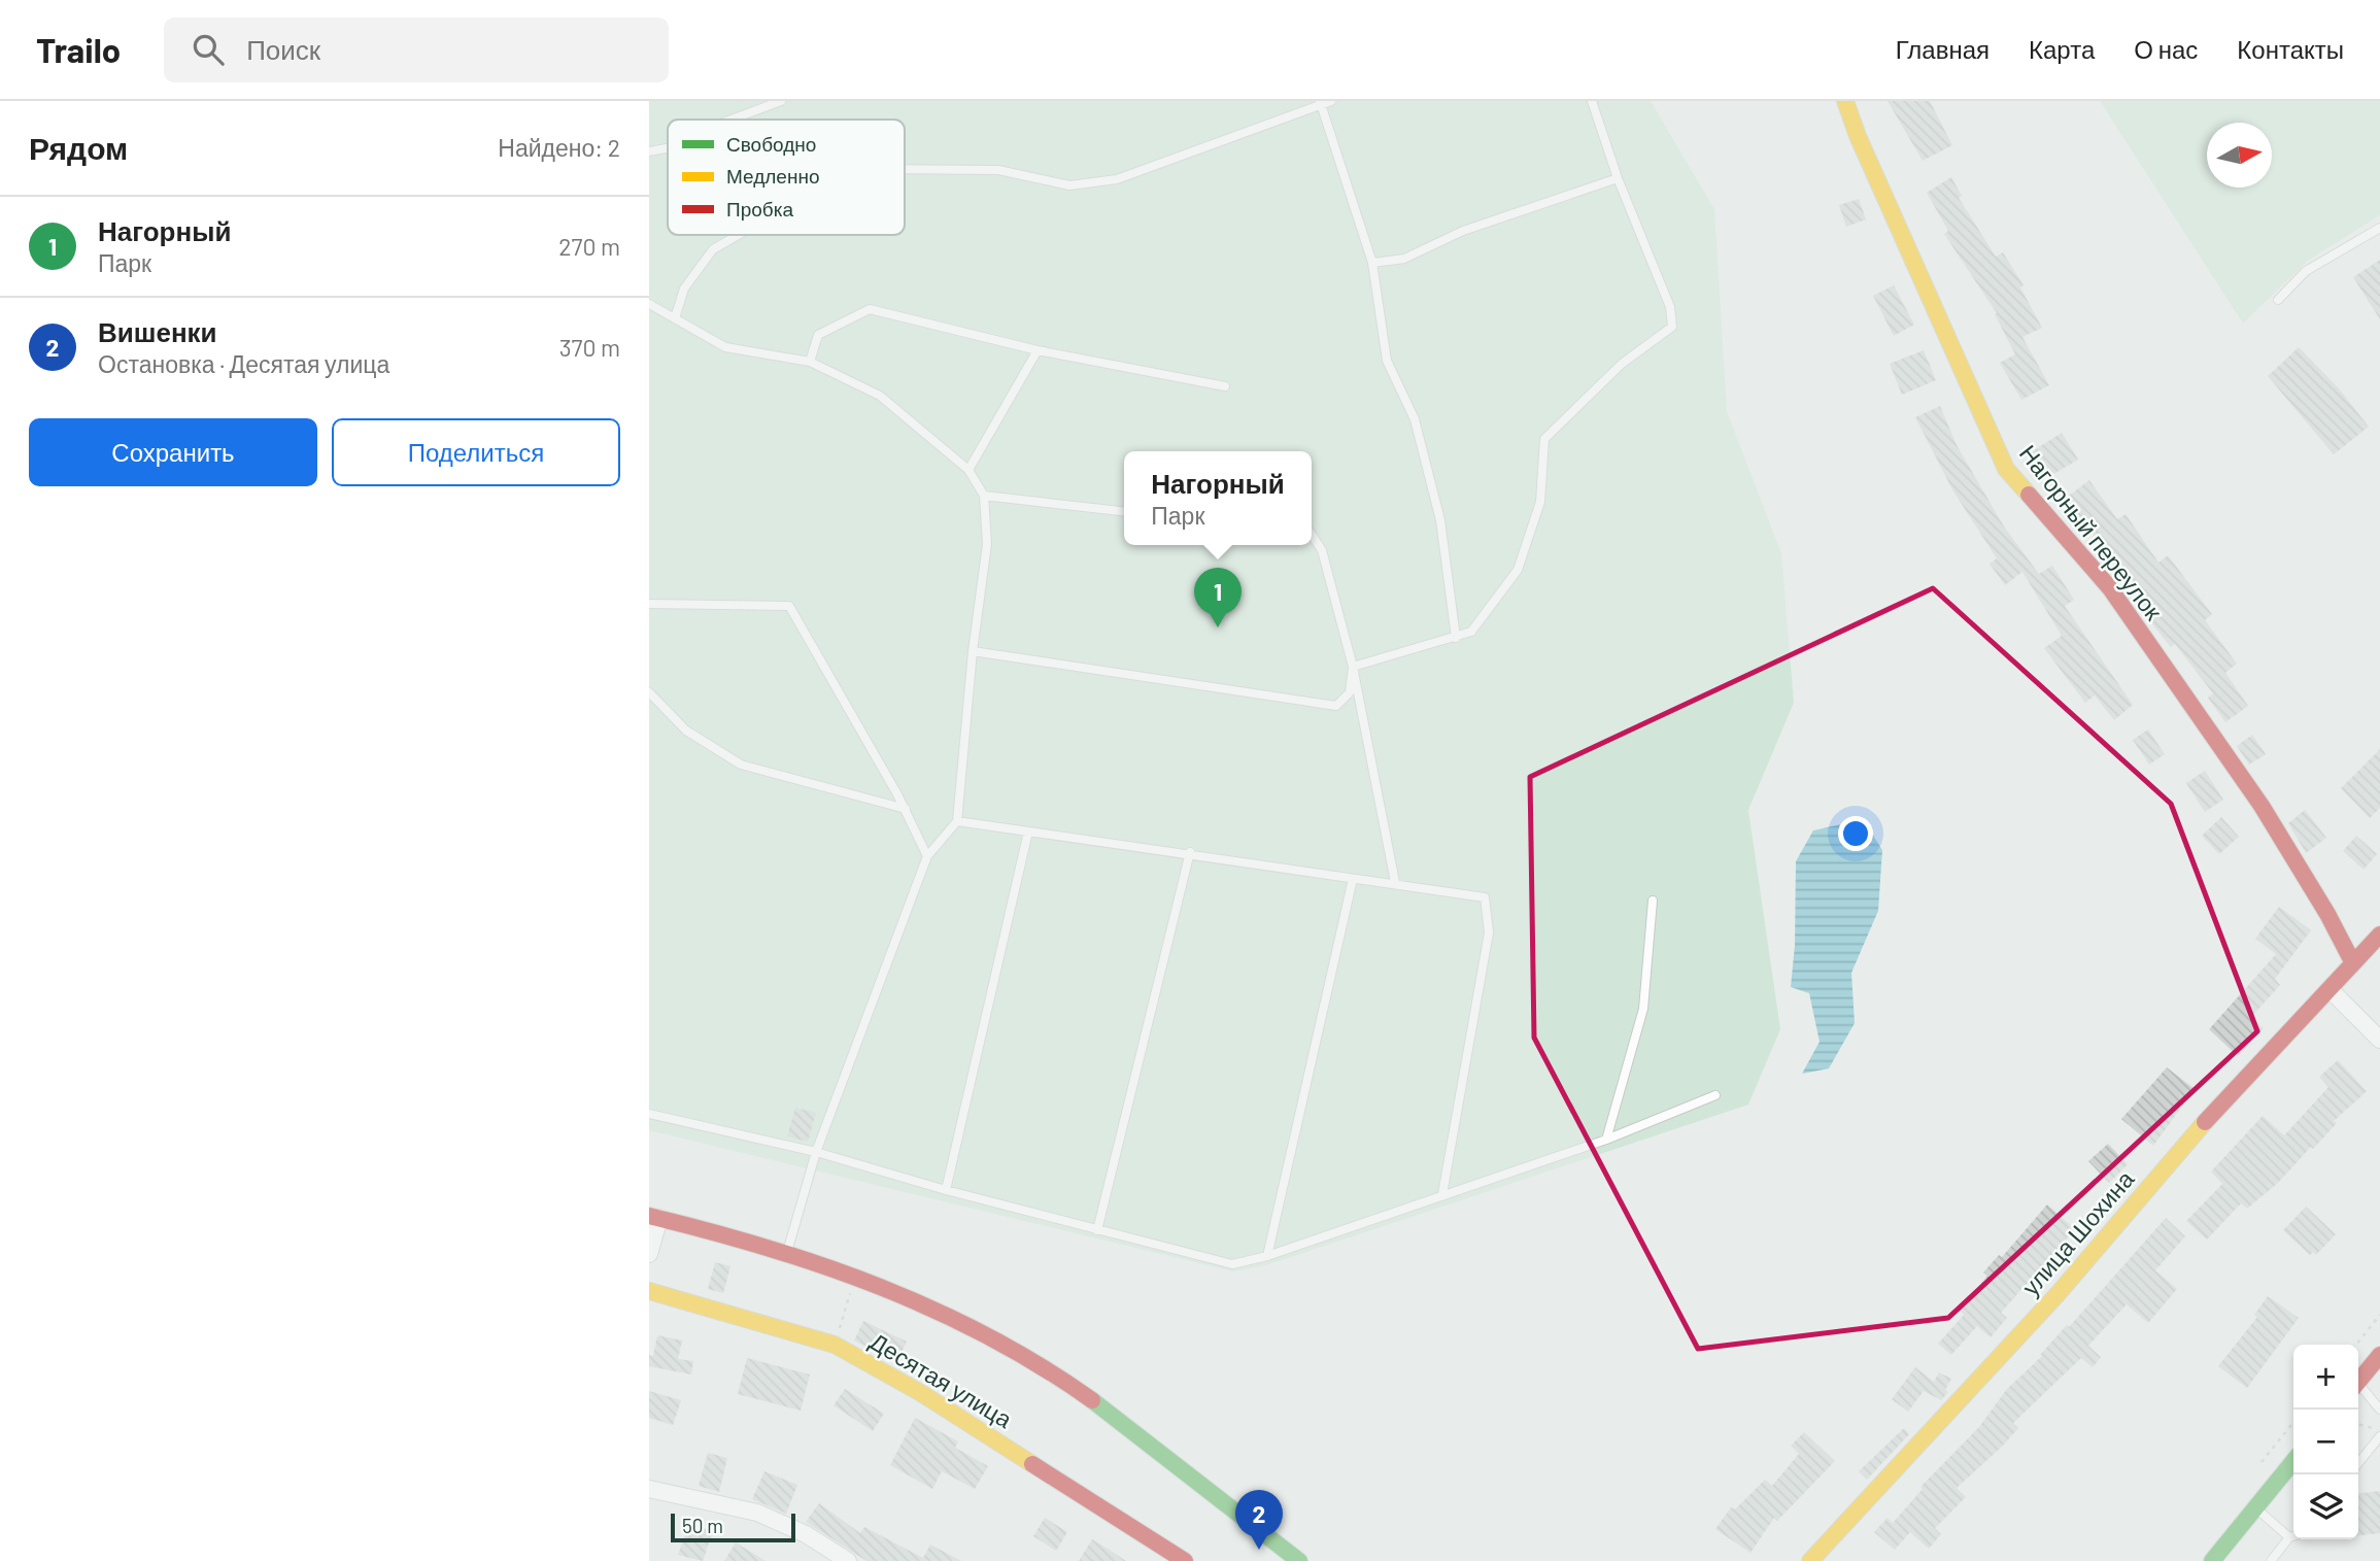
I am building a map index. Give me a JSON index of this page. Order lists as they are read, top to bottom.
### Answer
{
  "streets": {
    "street": ["Нагорный переулок", "улица Шохина", "Десятая улица"]
  },
  "crossings": [
    ["Нагорный переулок", "улица Шохина"]
  ],
  "legend": ["Свободно", "Медленно", "Пробка"],
  "scale_bar": "50 m",
  "north": "right",
  "page": {
    "header": "Trailo",
    "search": "Поиск",
    "nav": [
      "Главная",
      "Карта",
      "О нас",
      "Контакты"
    ],
    "heading": ["Рядом", "Найдено: 2"],
    "list": [
      {
        "mark": "1",
        "name": "Нагорный",
        "note": "Парк",
        "value": "270 m"
      },
      {
        "mark": "2",
        "name": "Вишенки",
        "note": "Остановка · Десятая улица",
        "value": "370 m"
      }
    ],
    "buttons": ["Сохранить", "Поделиться"],
    "popup": ["Нагорный", "Парк"],
    "pins": ["1", "2"],
    "map_buttons": ["+", "−"],
    "scale": "50 m"
  }
}
